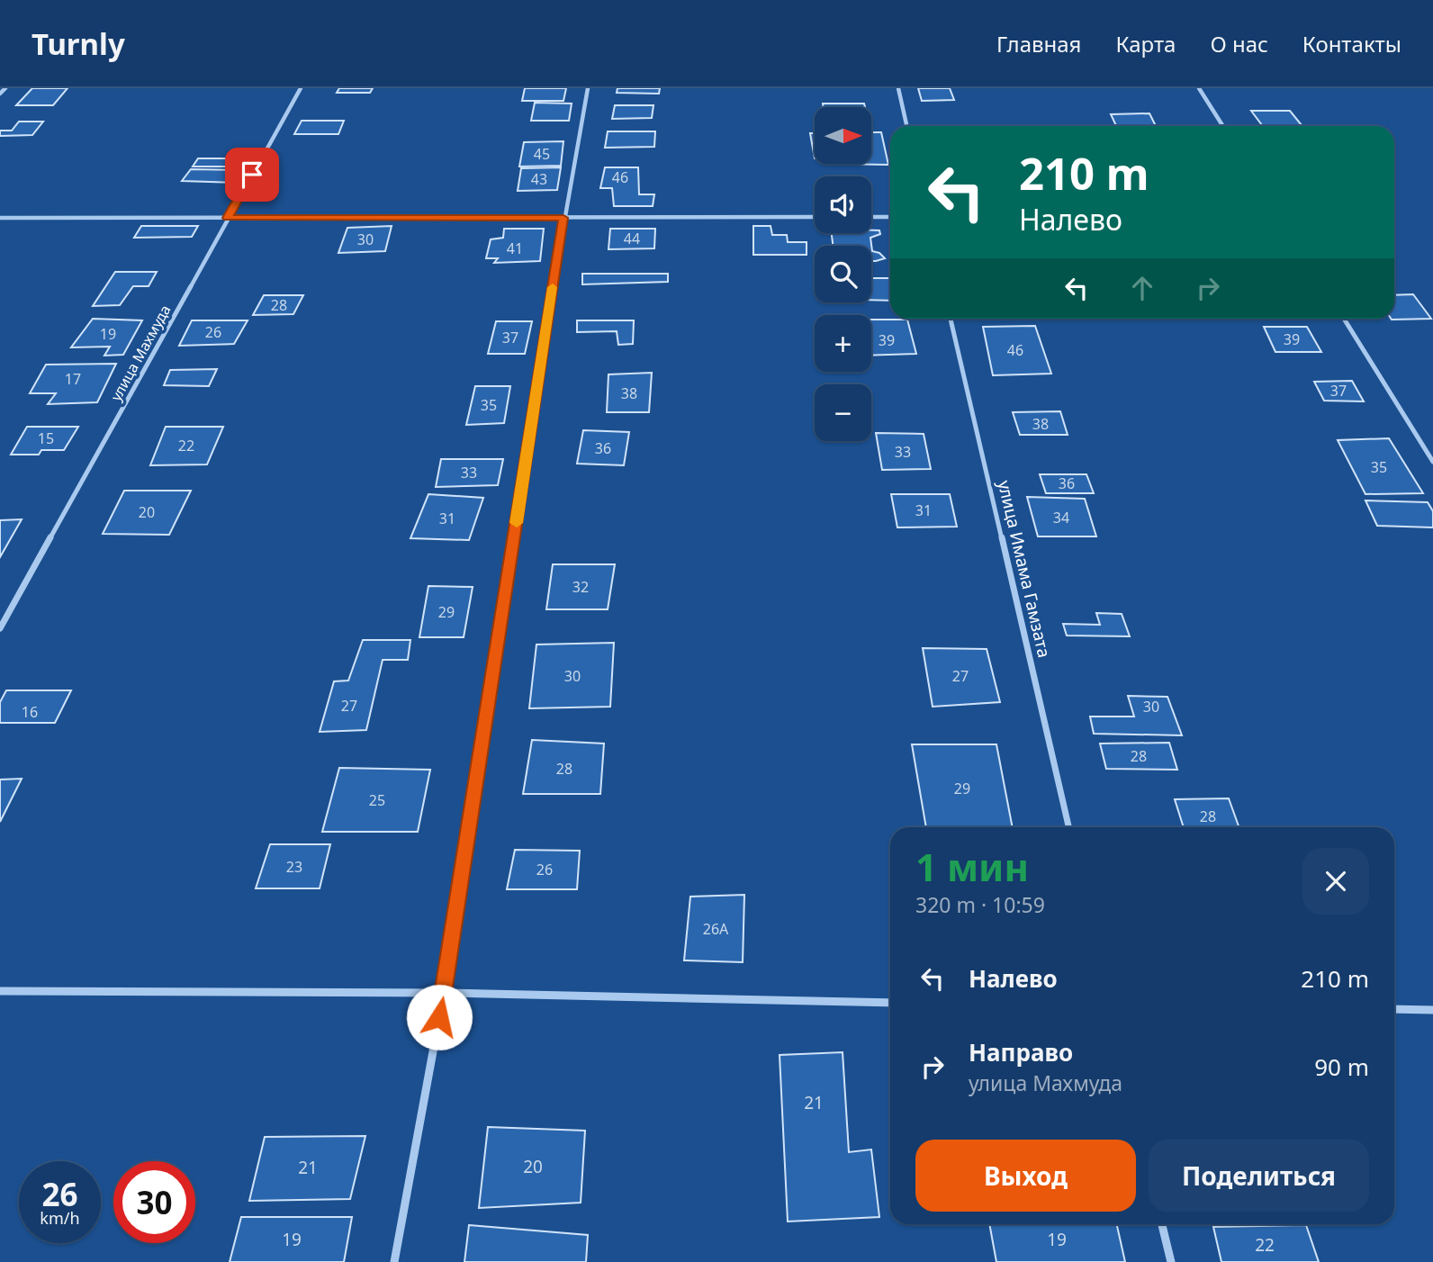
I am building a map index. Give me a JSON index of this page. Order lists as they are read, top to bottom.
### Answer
{
  "streets": {
    "street": ["улица Махмуда", "улица Имама Гамзата"]
  },
  "house_numbers": [
    "45",
    "46",
    "43",
    "44",
    "30",
    "41",
    "28",
    "26",
    "19",
    "37",
    "39",
    "39",
    "46",
    "17",
    "37",
    "38",
    "35",
    "38",
    "15",
    "22",
    "36",
    "33",
    "35",
    "33",
    "36",
    "31",
    "20",
    "34",
    "31",
    "32",
    "29",
    "30",
    "27",
    "27",
    "30",
    "16",
    "28",
    "28",
    "29",
    "25",
    "28",
    "23",
    "26",
    "26А",
    "21",
    "20",
    "21",
    "19",
    "19",
    "22"
  ],
  "north": "right",
  "page": {
    "header": "Turnly",
    "nav": [
      "Главная",
      "Карта",
      "О нас",
      "Контакты"
    ],
    "map_buttons": ["+", "−"],
    "turn": ["210 m", "Налево"],
    "heading": ["1 мин", "320 m · 10:59"],
    "list": [
      {
        "name": "Налево",
        "value": "210 m"
      },
      {
        "name": "Направо",
        "note": "улица Махмуда",
        "value": "90 m"
      }
    ],
    "buttons": ["Выход", "Поделиться"],
    "speed": "26 km/h",
    "limit": "30"
  }
}
